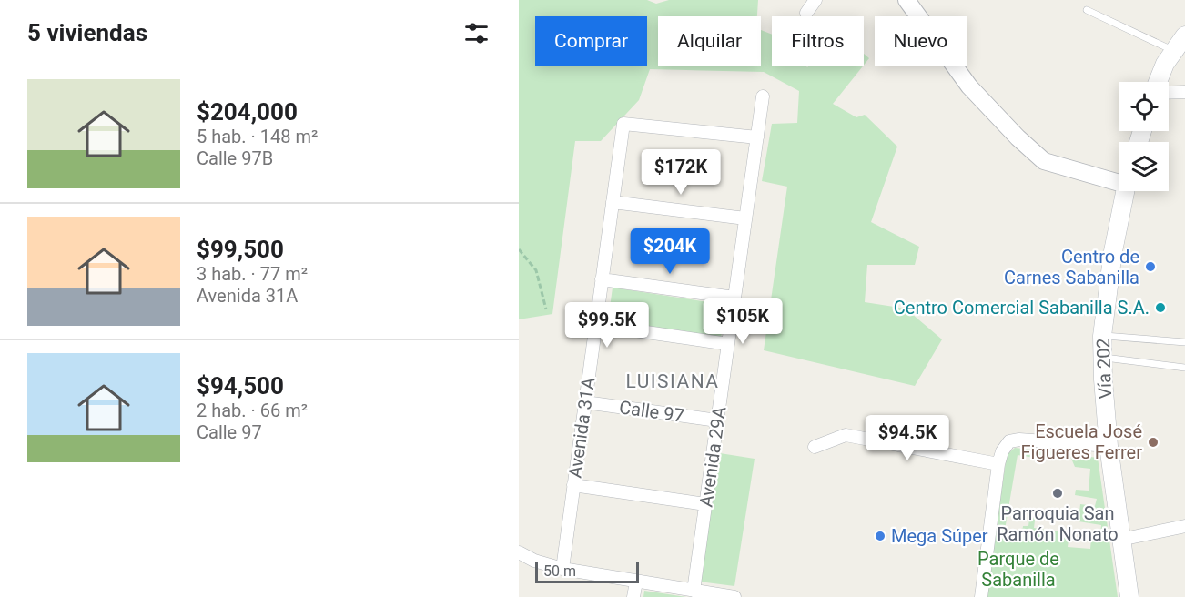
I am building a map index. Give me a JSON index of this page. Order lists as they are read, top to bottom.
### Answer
{
  "streets": {
    "main road": ["Vía 202"],
    "street": ["Calle 97", "Avenida 31A", "Avenida 29A"]
  },
  "crossings": [
    ["Calle 97", "Avenida 31A"],
    ["Calle 97", "Avenida 29A"],
    ["Avenida 31A", "Avenida 29A"]
  ],
  "districts": ["LUISIANA"],
  "parks": ["Parque de Sabanilla"],
  "places": [
    "Centro de Carnes Sabanilla",
    "Centro Comercial Sabanilla S.A.",
    "Escuela José Figueres Ferrer",
    "Parroquia San Ramón Nonato",
    "Mega Súper"
  ],
  "scale_bar": "50 m",
  "page": {
    "heading": "5 viviendas",
    "chip": [
      "Comprar",
      "Alquilar",
      "Filtros",
      "Nuevo"
    ],
    "list": [
      {
        "name": "$204,000",
        "note": "5 hab. · 148 m² · Calle 97B"
      },
      {
        "name": "$99,500",
        "note": "3 hab. · 77 m² · Avenida 31A"
      },
      {
        "name": "$94,500",
        "note": "2 hab. · 66 m² · Calle 97"
      }
    ],
    "price": [
      "$172K",
      "$204K",
      "$105K",
      "$99.5K",
      "$94.5K"
    ],
    "scale": "50 m"
  }
}
